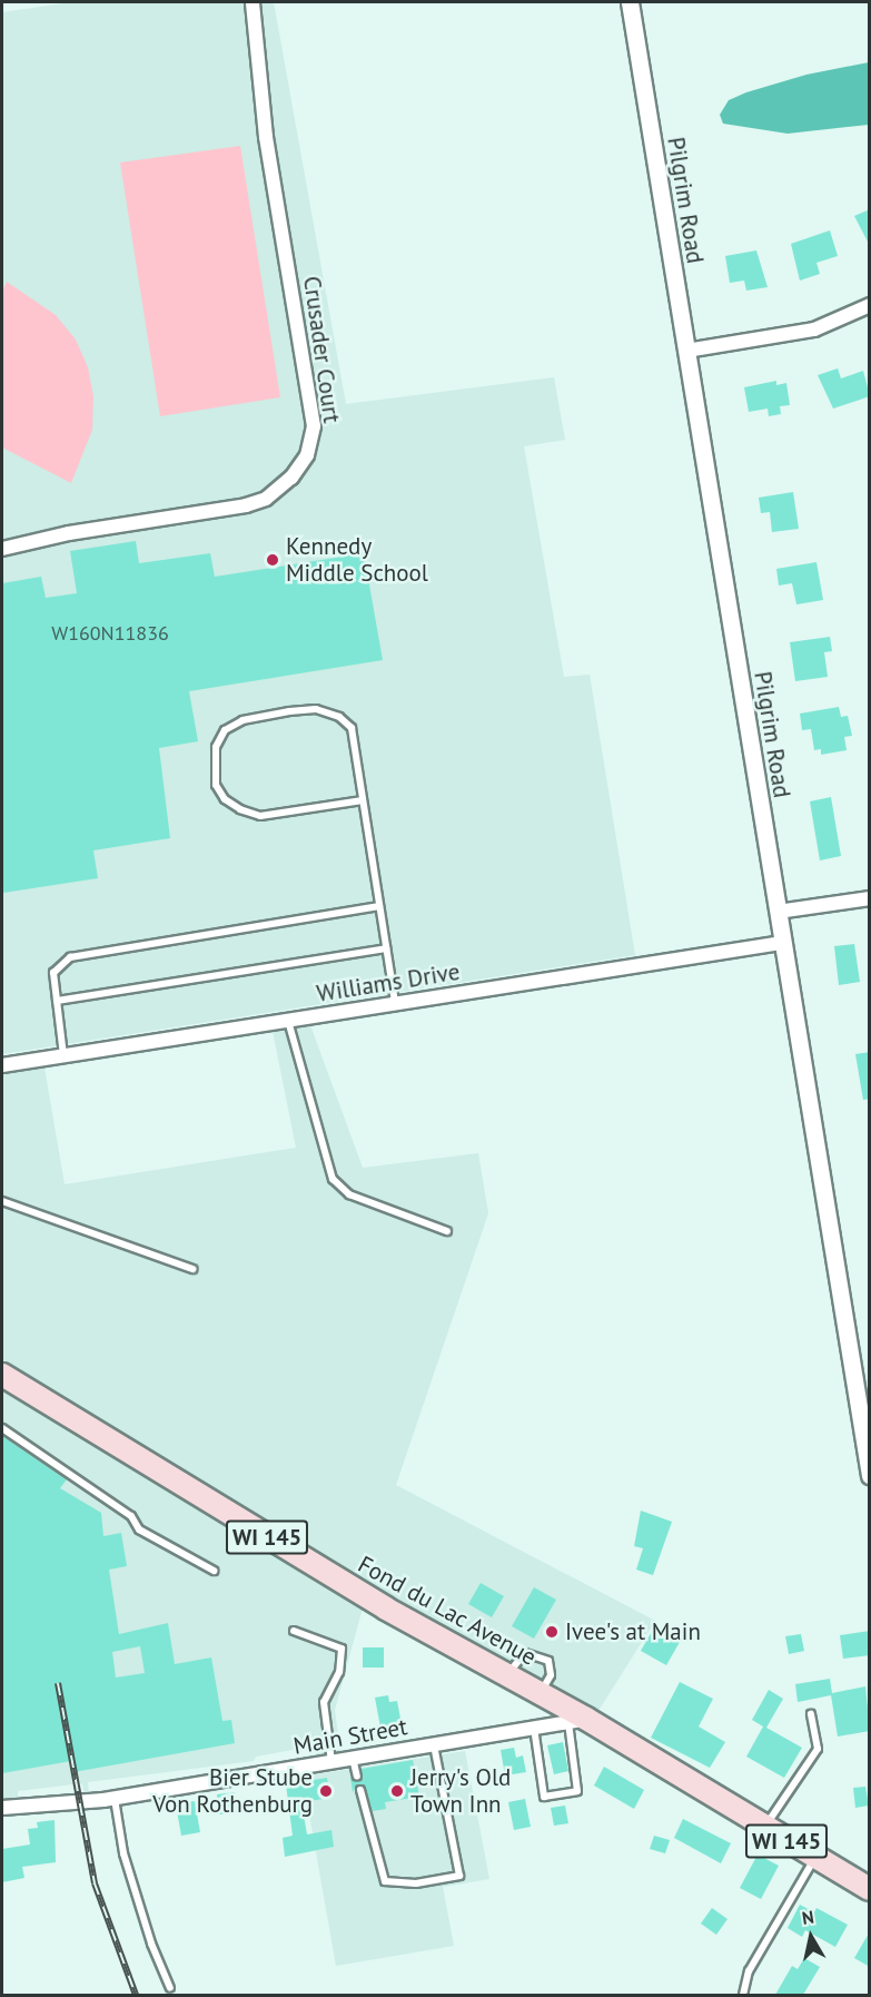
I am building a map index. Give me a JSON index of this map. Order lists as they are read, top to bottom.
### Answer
{
  "streets": {
    "main road": ["WI 145", "Fond du Lac Avenue"],
    "street": [
      "Pilgrim Road",
      "Crusader Court",
      "Williams Drive",
      "Main Street"
    ]
  },
  "crossings": [
    ["Pilgrim Road", "Williams Drive"],
    ["Fond du Lac Avenue", "Main Street"]
  ],
  "places": [
    "Kennedy Middle School",
    "Ivee's at Main",
    "Bier Stube Von Rothenburg",
    "Jerry's Old Town Inn"
  ],
  "house_numbers": ["W160N11836"],
  "north": "top"
}
